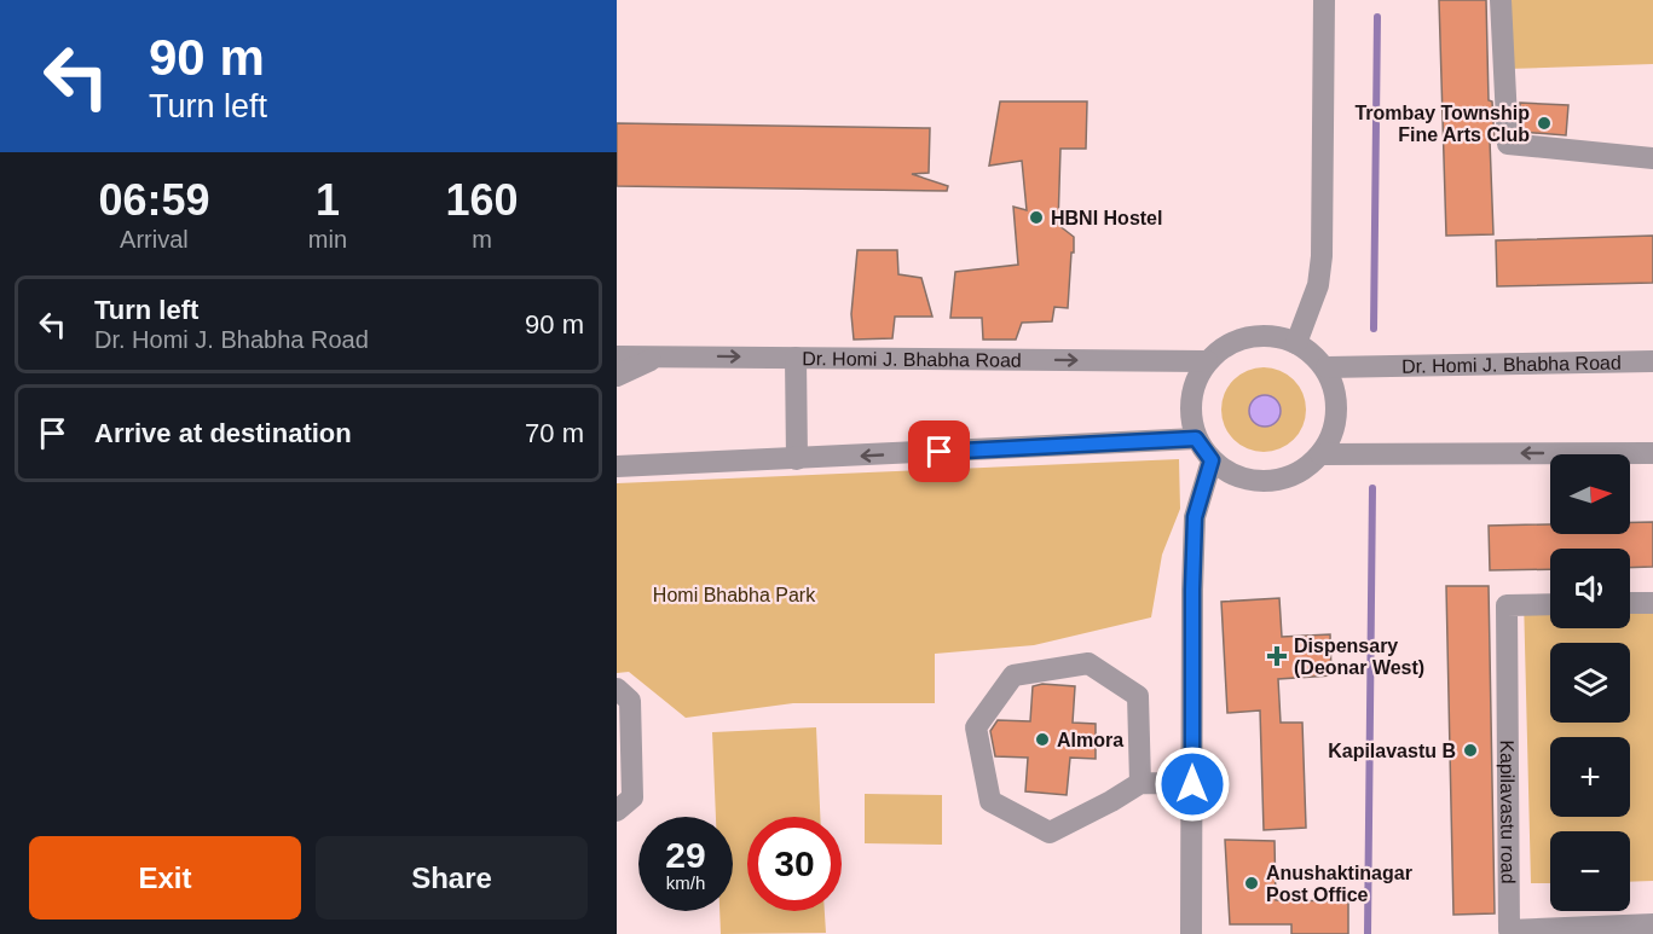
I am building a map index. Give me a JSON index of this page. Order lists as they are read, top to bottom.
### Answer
{
  "streets": {
    "street": ["Dr. Homi J. Bhabha Road", "Kapilavastu road"]
  },
  "parks": ["Homi Bhabha Park"],
  "places": {
    "other": [
      "Trombay Township Fine Arts Club",
      "HBNI Hostel",
      "Almora",
      "Kapilavastu B",
      "Anushaktinagar Post Office"
    ],
    "health": ["Dispensary (Deonar West)"]
  },
  "north": "right",
  "page": {
    "turn": ["90 m", "Turn left"],
    "eta": [
      "06:59",
      "Arrival",
      "1",
      "min",
      "160",
      "m"
    ],
    "list": [
      {
        "name": "Turn left",
        "note": "Dr. Homi J. Bhabha Road",
        "value": "90 m"
      },
      {
        "name": "Arrive at destination",
        "value": "70 m"
      }
    ],
    "map_buttons": ["+", "−"],
    "speed": "29 km/h",
    "limit": "30",
    "buttons": ["Exit", "Share"]
  }
}
